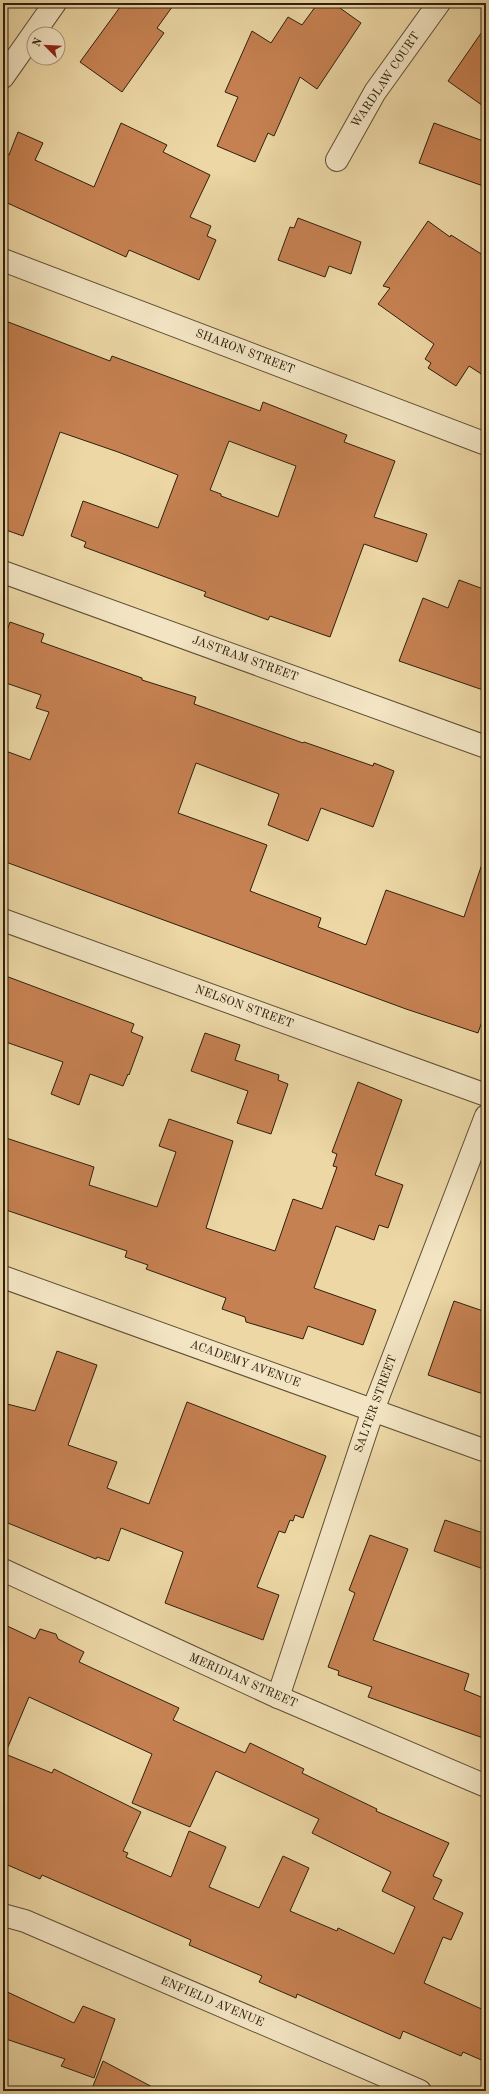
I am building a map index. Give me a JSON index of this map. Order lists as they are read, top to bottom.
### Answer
{
  "streets": {
    "street": [
      "WARDLAW COURT",
      "SHARON STREET",
      "JASTRAM STREET",
      "NELSON STREET",
      "ACADEMY AVENUE",
      "SALTER STREET",
      "MERIDIAN STREET",
      "ENFIELD AVENUE"
    ]
  },
  "crossings": [
    ["ACADEMY AVENUE", "SALTER STREET"],
    ["SALTER STREET", "MERIDIAN STREET"]
  ],
  "north": "top left"
}
